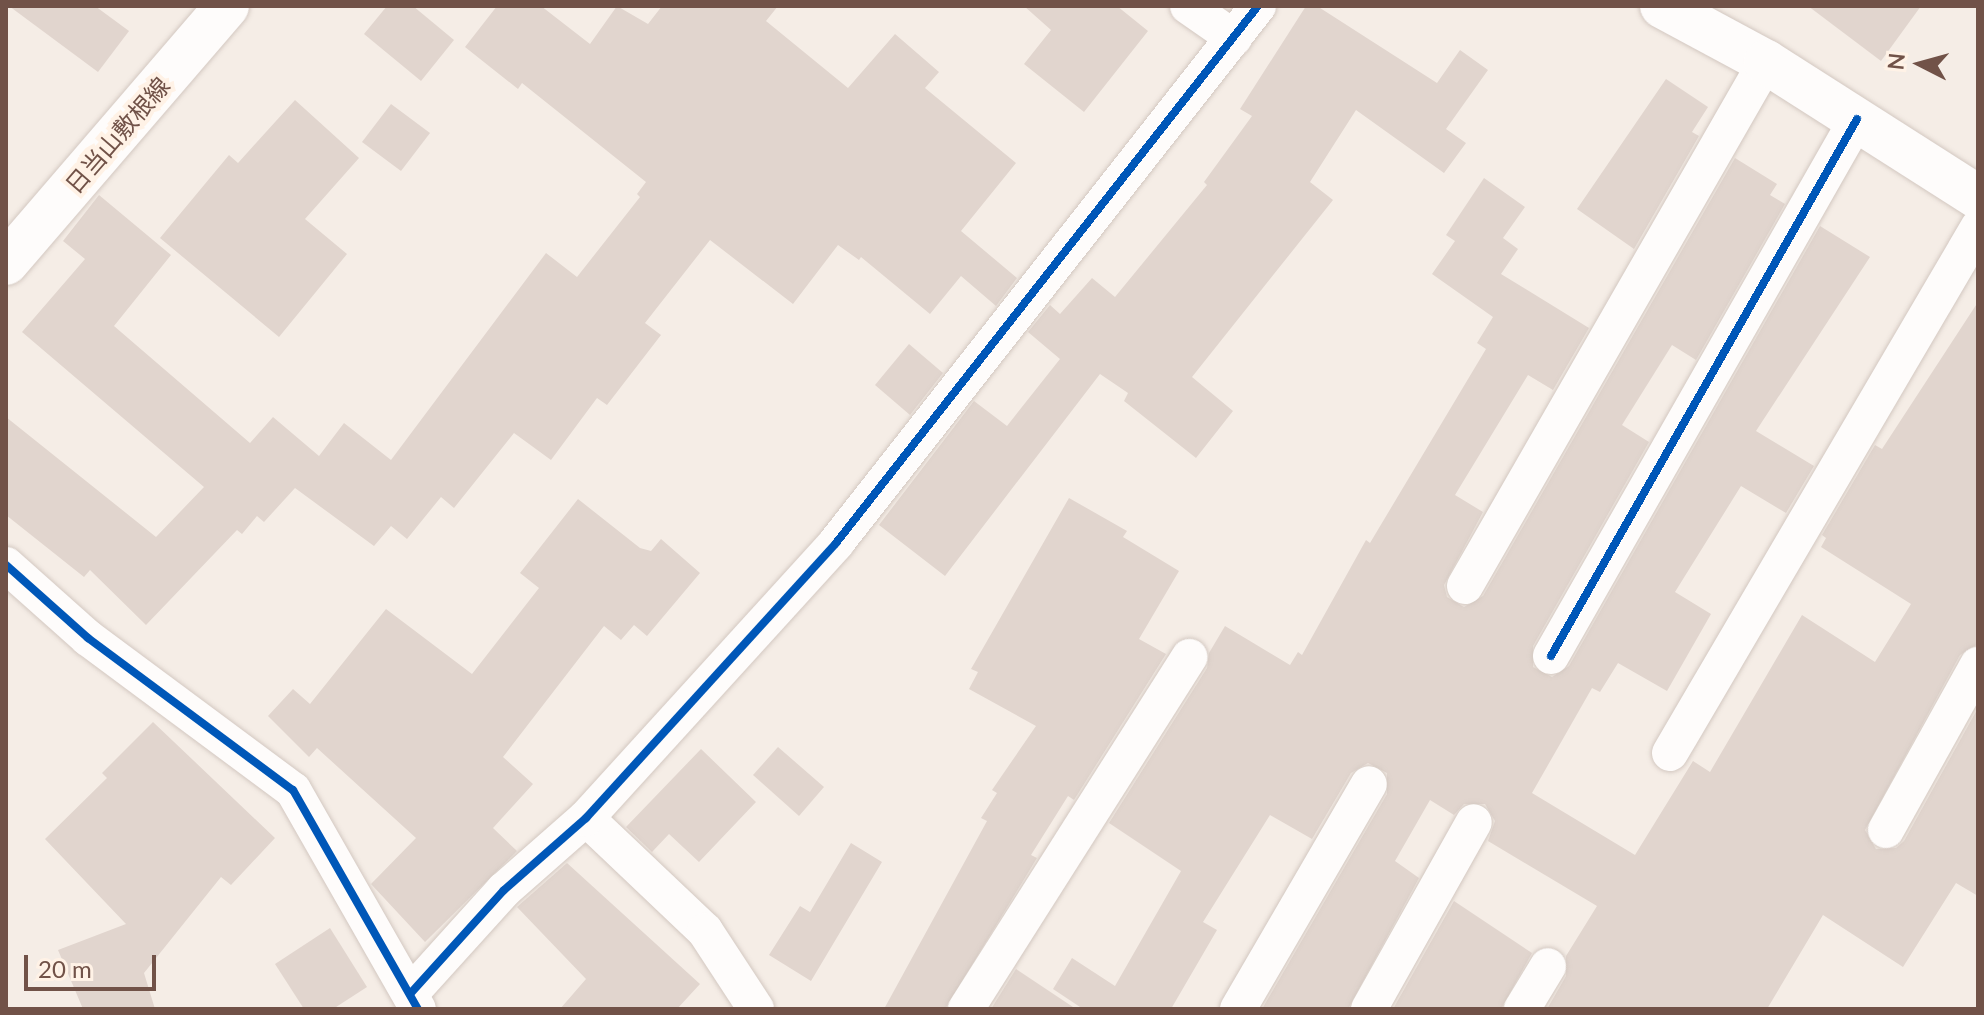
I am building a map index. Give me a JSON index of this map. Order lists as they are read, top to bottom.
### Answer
{
  "streets": {
    "street": ["日当山敷根線"]
  },
  "scale_bar": "20 m",
  "north": "left"
}
